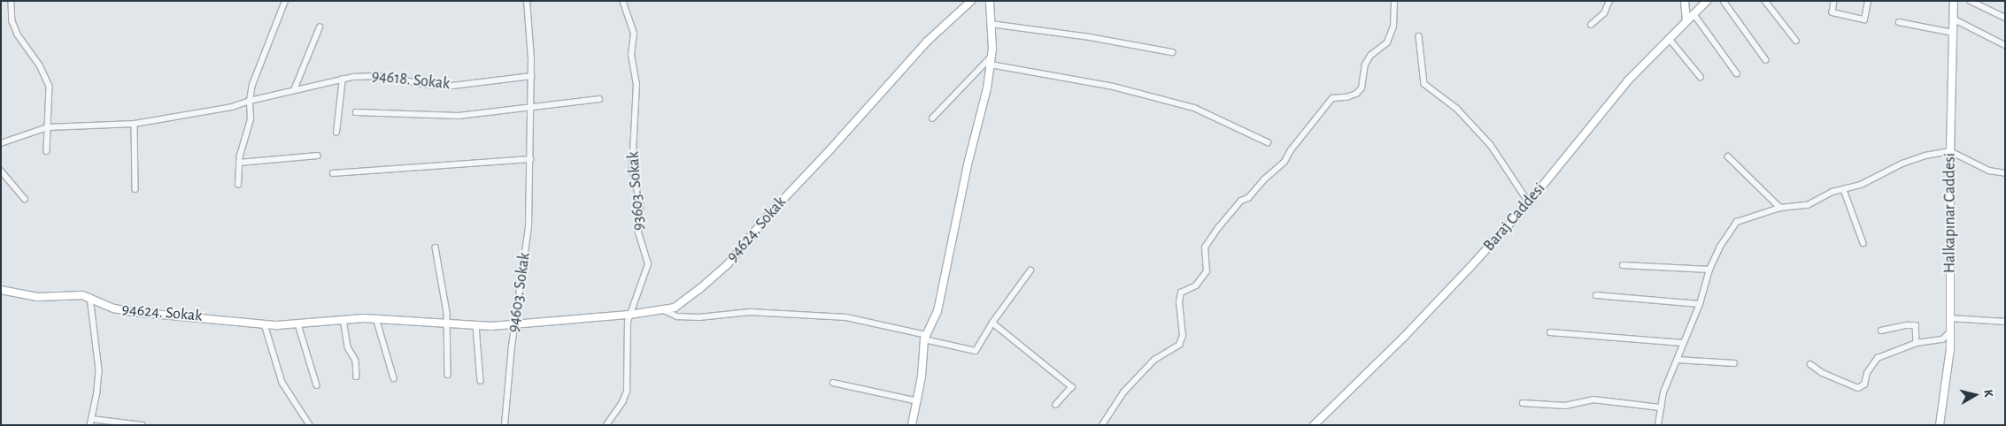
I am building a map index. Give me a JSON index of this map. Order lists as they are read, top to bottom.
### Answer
{
  "streets": {
    "street": [
      "94618. Sokak",
      "93603. Sokak",
      "Halkapınar Caddesi",
      "Baraj Caddesi",
      "94624. Sokak",
      "94603. Sokak"
    ]
  },
  "crossings": [
    ["94618. Sokak", "94603. Sokak"],
    ["93603. Sokak", "94624. Sokak"],
    ["94624. Sokak", "94603. Sokak"]
  ],
  "north": "right"
}
